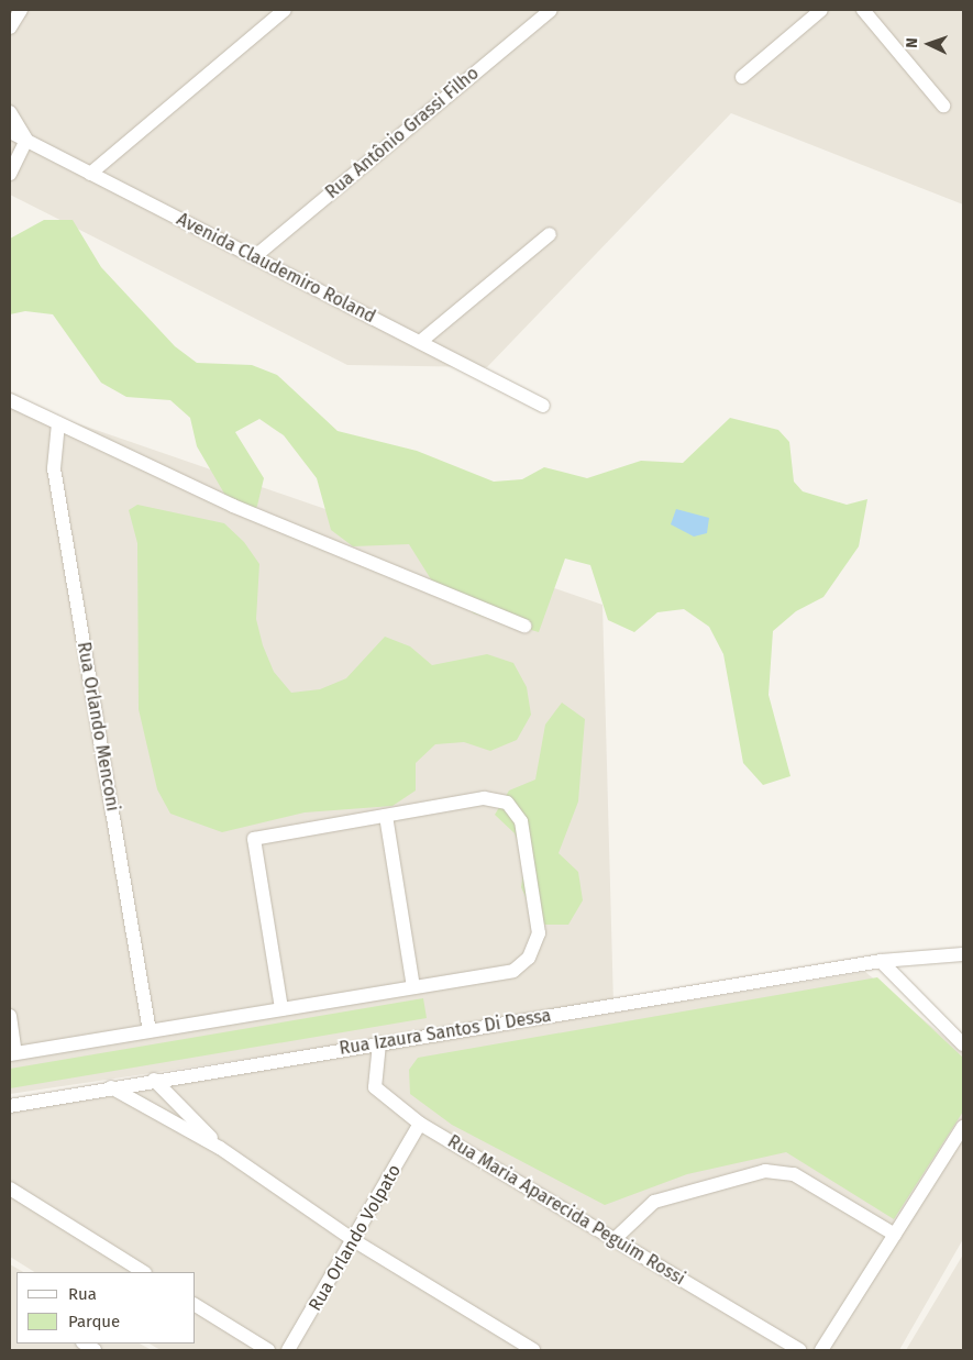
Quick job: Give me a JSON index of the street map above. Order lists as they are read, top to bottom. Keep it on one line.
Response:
{"streets":{"street":["Rua Antônio Grassi Filho","Avenida Claudemiro Roland","Rua Orlando Menconi","Rua Izaura Santos Di Dessa","Rua Maria Aparecida Peguim Rossi","Rua Orlando Volpato"]},"crossings":[["Rua Antônio Grassi Filho","Avenida Claudemiro Roland"],["Rua Izaura Santos Di Dessa","Rua Maria Aparecida Peguim Rossi"],["Rua Maria Aparecida Peguim Rossi","Rua Orlando Volpato"]],"legend":["Rua","Parque"],"north":"left"}
